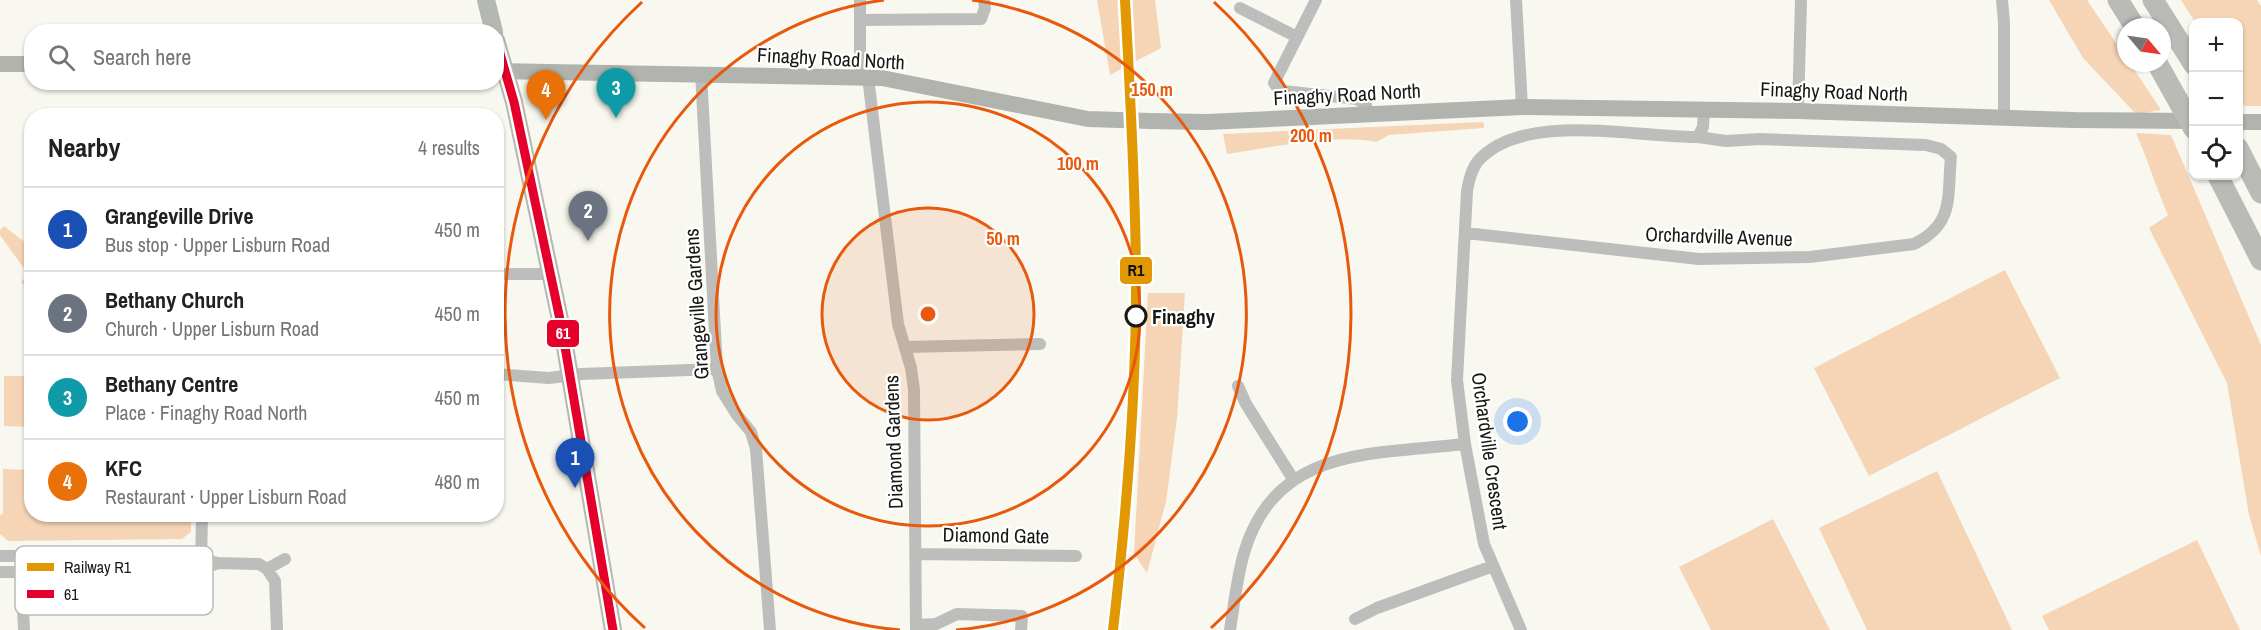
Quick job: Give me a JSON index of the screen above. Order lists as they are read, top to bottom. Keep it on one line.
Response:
{"streets":{"street":["Finaghy Road North","Orchardville Avenue","Grangeville Gardens","Diamond Gardens","Orchardville Crescent","Diamond Gate"]},"crossings":[["Finaghy Road North","Grangeville Gardens"],["Finaghy Road North","Diamond Gardens"],["Orchardville Avenue","Orchardville Crescent"],["Diamond Gardens","Diamond Gate"]],"places":["Finaghy"],"lines":["rail line R1","transit line 61"],"legend":["Railway R1","61"],"north":"bottom right","page":{"map_buttons":["+","−"],"search":"Search here","pins":["3","4","2","1"],"heading":["Nearby","4 results"],"list":[{"mark":"1","name":"Grangeville Drive","note":"Bus stop · Upper Lisburn Road","value":"450 m"},{"mark":"2","name":"Bethany Church","note":"Church · Upper Lisburn Road","value":"450 m"},{"mark":"3","name":"Bethany Centre","note":"Place · Finaghy Road North","value":"450 m"},{"mark":"4","name":"KFC","note":"Restaurant · Upper Lisburn Road","value":"480 m"}]},"rings":["150 m","200 m","100 m","50 m"]}
